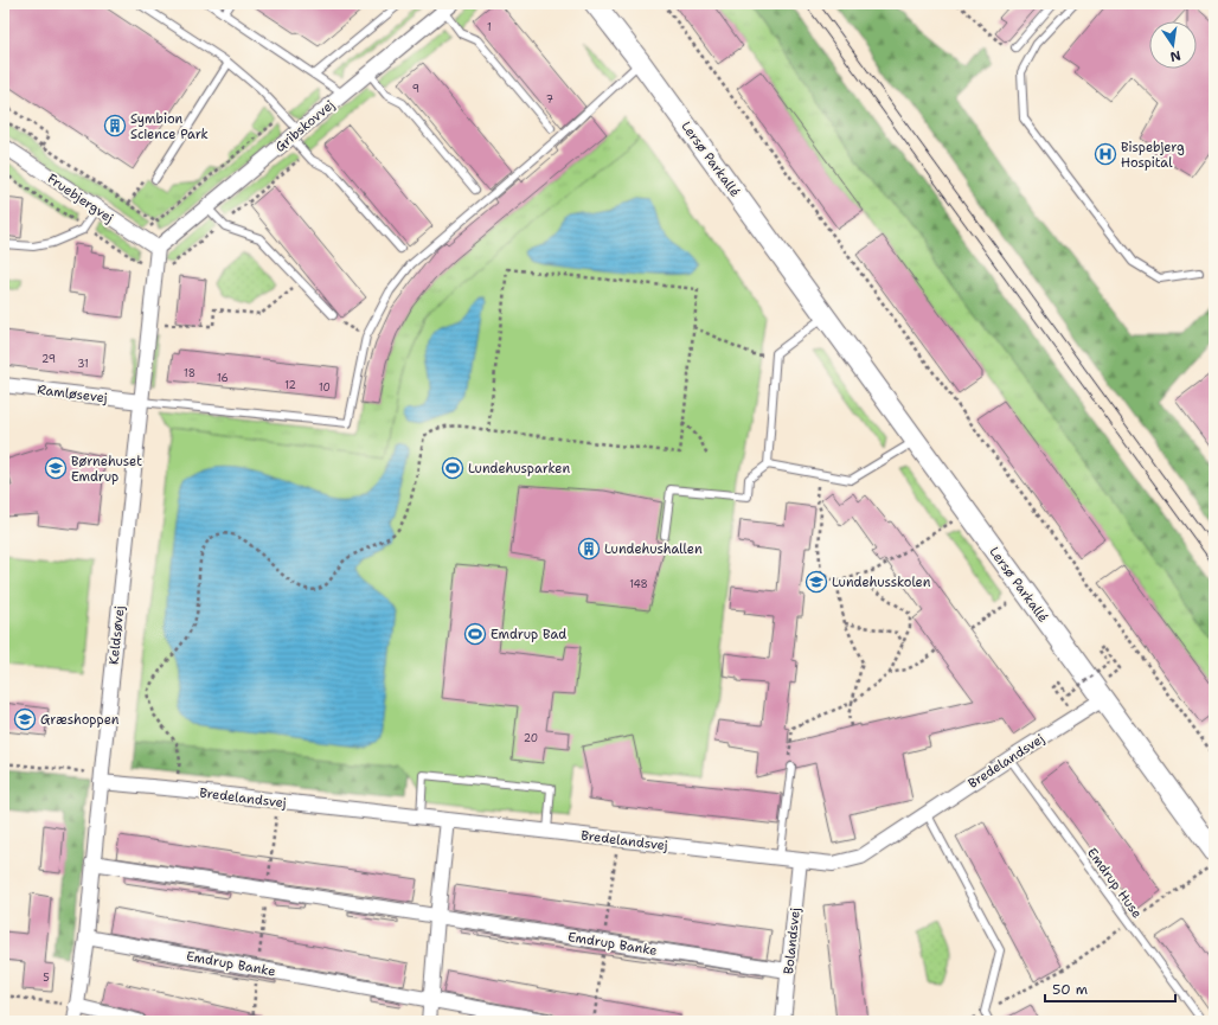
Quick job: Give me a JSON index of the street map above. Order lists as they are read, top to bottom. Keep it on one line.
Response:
{"streets":{"street":["Gribskovvej","Lersø Parkallé","Fruebjergvej","Ramløsevej","Keldsøvej","Bredelandsvej","Bolandsvej","Emdrup Banke"],"lane":["Emdrup Huse"]},"crossings":[["Gribskovvej","Fruebjergvej"],["Gribskovvej","Keldsøvej"],["Lersø Parkallé","Bredelandsvej"],["Fruebjergvej","Keldsøvej"],["Ramløsevej","Keldsøvej"],["Keldsøvej","Bredelandsvej"],["Keldsøvej","Emdrup Banke"],["Bredelandsvej","Emdrup Huse"],["Bredelandsvej","Bolandsvej"],["Bolandsvej","Emdrup Banke"]],"places":{"building":["Symbion Science Park","Lundehushallen"],"hospital":["Bispebjerg Hospital"],"school or university":["Børnehuset Emdrup","Lundehusskolen","Græshoppen"],"sports":["Lundehusparken","Emdrup Bad"]},"house_numbers":["1","9","7","29","31","18","16","12","10","148","20","5"],"scale_bar":"50 m","north":"bottom"}
